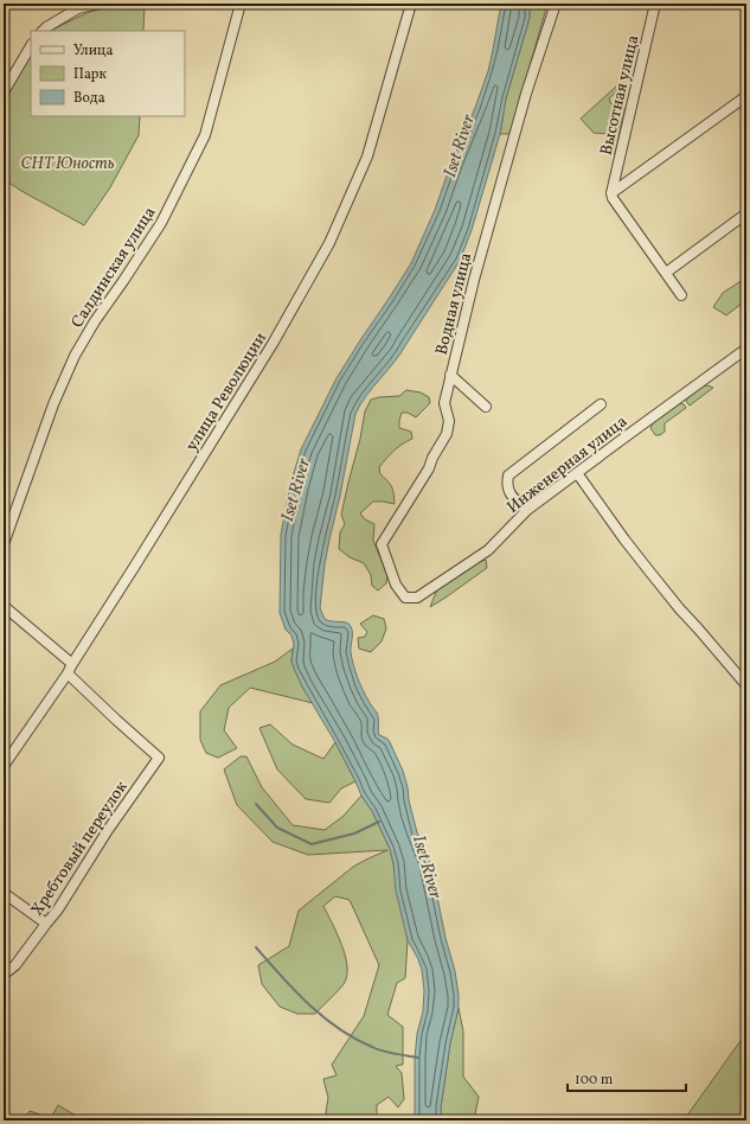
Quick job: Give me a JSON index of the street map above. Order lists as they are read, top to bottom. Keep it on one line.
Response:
{"streets":{"street":["Высотная улица","Салдинская улица","Водная улица","улица Революции","Инженерная улица","Хребтовый переулок"]},"crossings":[["Водная улица","Инженерная улица"],["улица Революции","Хребтовый переулок"]],"water":["Iset River"],"parks":["СНТ Юность"],"legend":["Улица","Парк","Вода"],"scale_bar":"100 m"}
